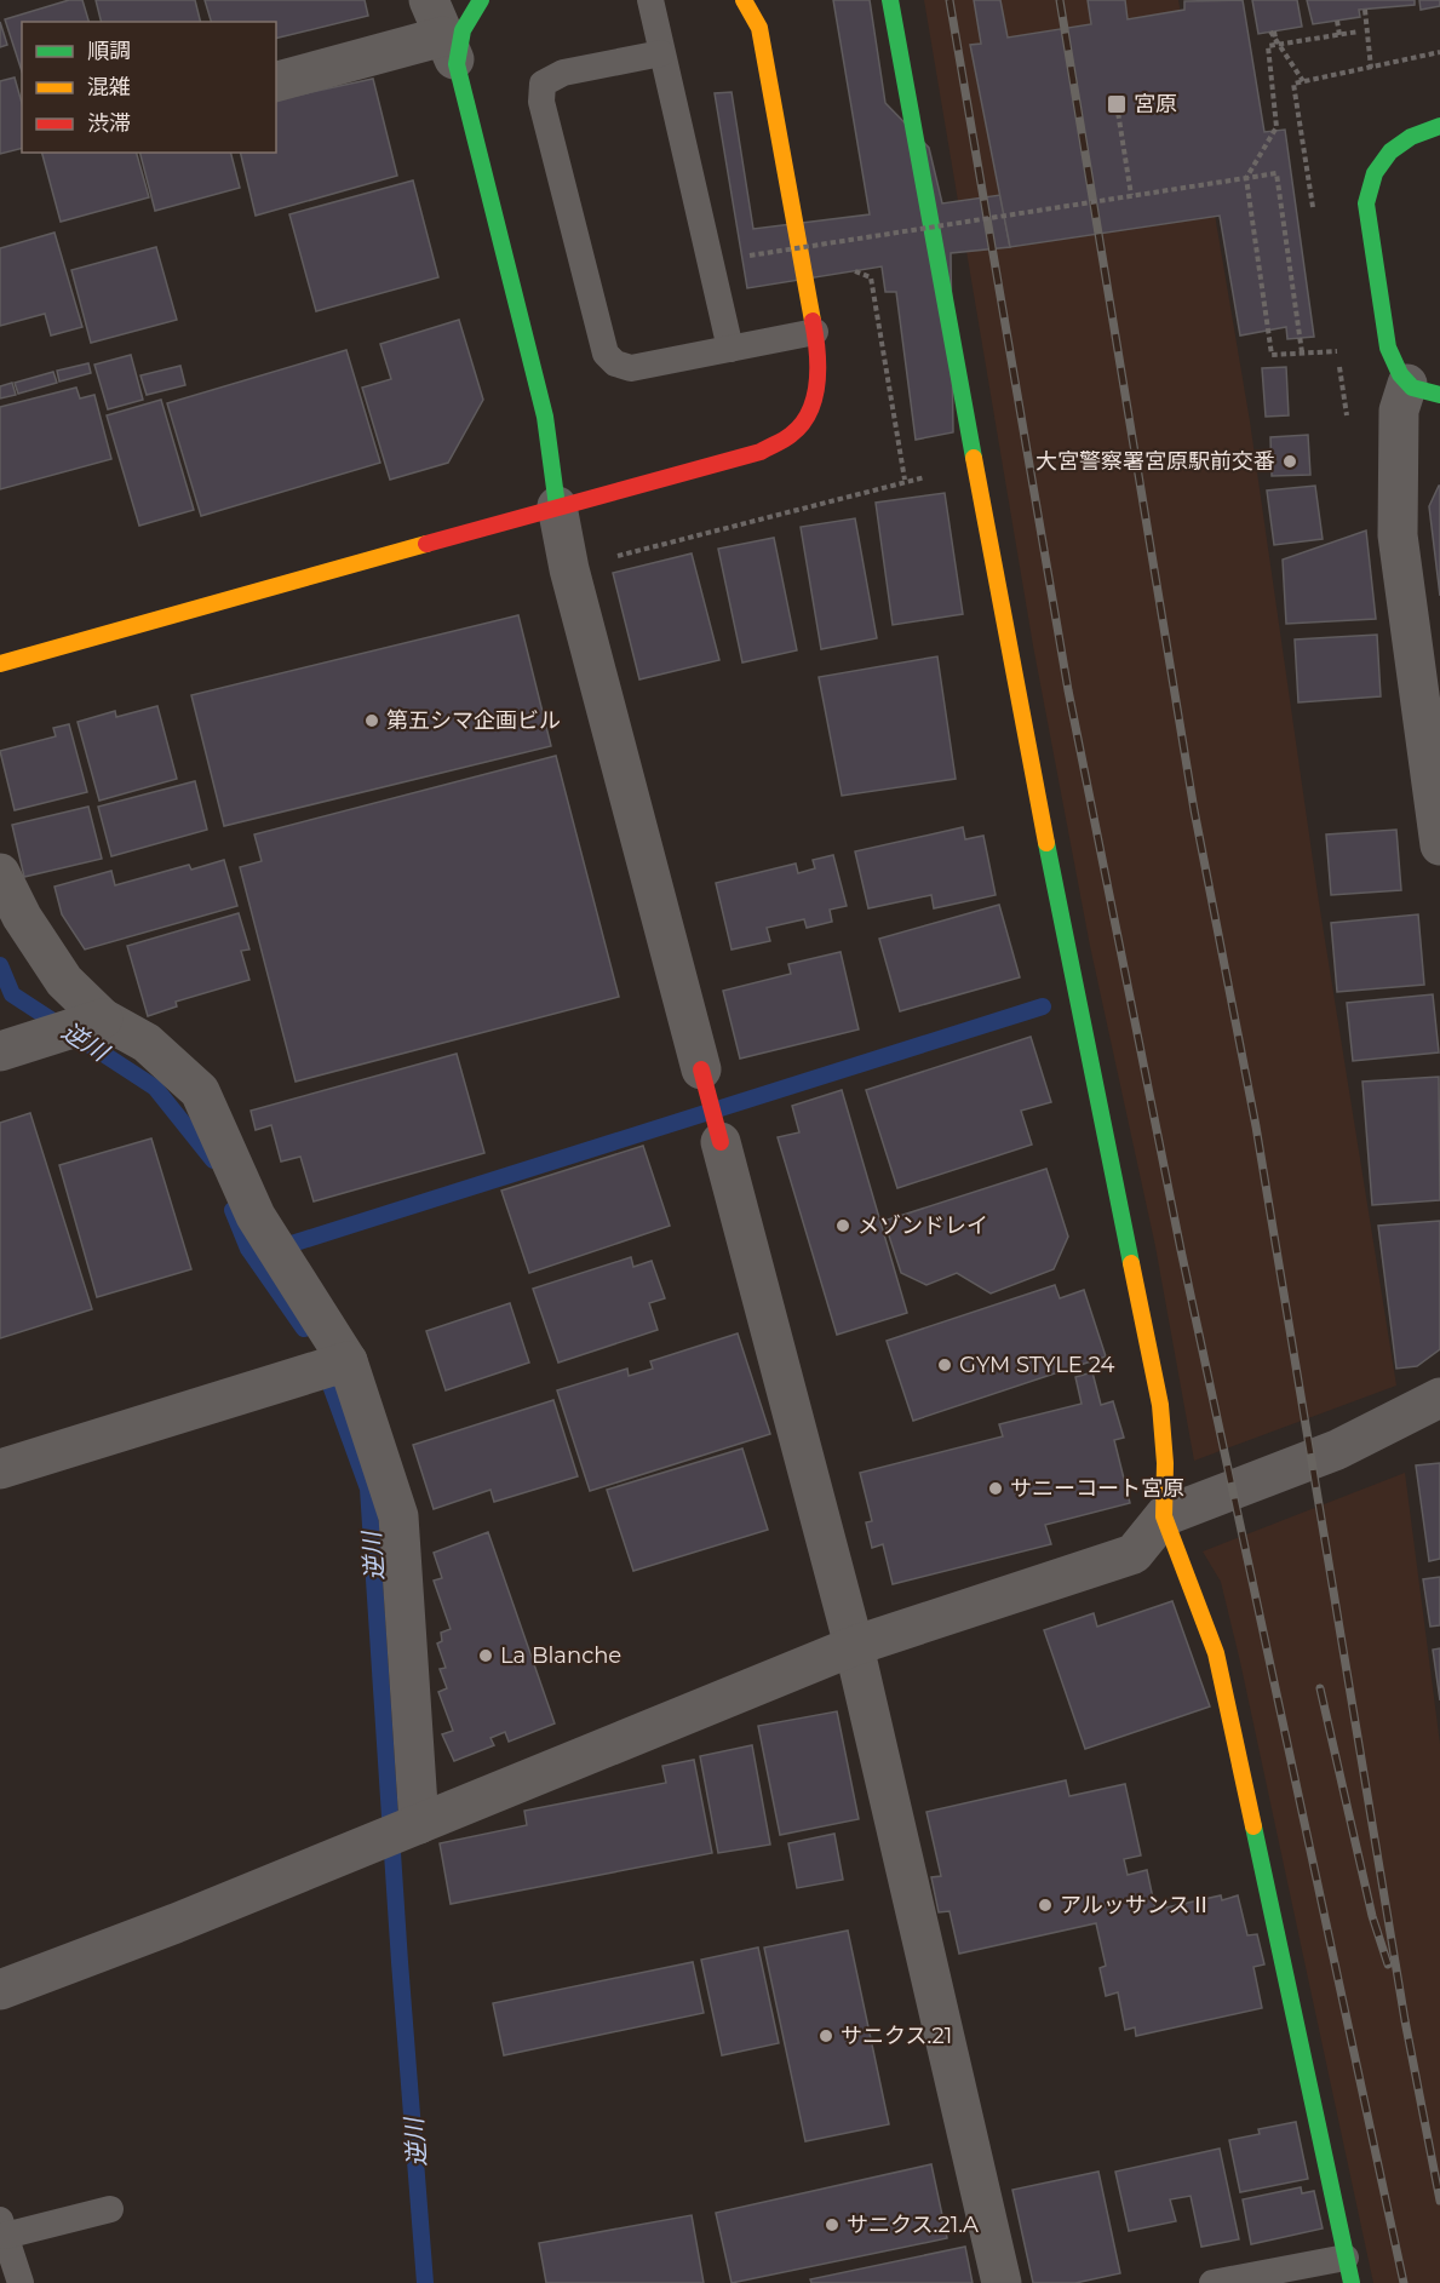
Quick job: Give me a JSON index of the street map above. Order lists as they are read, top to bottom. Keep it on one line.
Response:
{"water":["逆川"],"places":{"transit":["宮原"],"other":["大宮警察署宮原駅前交番","第五シマ企画ビル","メゾンドレイ","GYM STYLE 24","サニーコート宮原","La Blanche","アルッサンスⅡ","サニクス.21","サニクス.21.A"]},"legend":["順調","混雑","渋滞"]}
